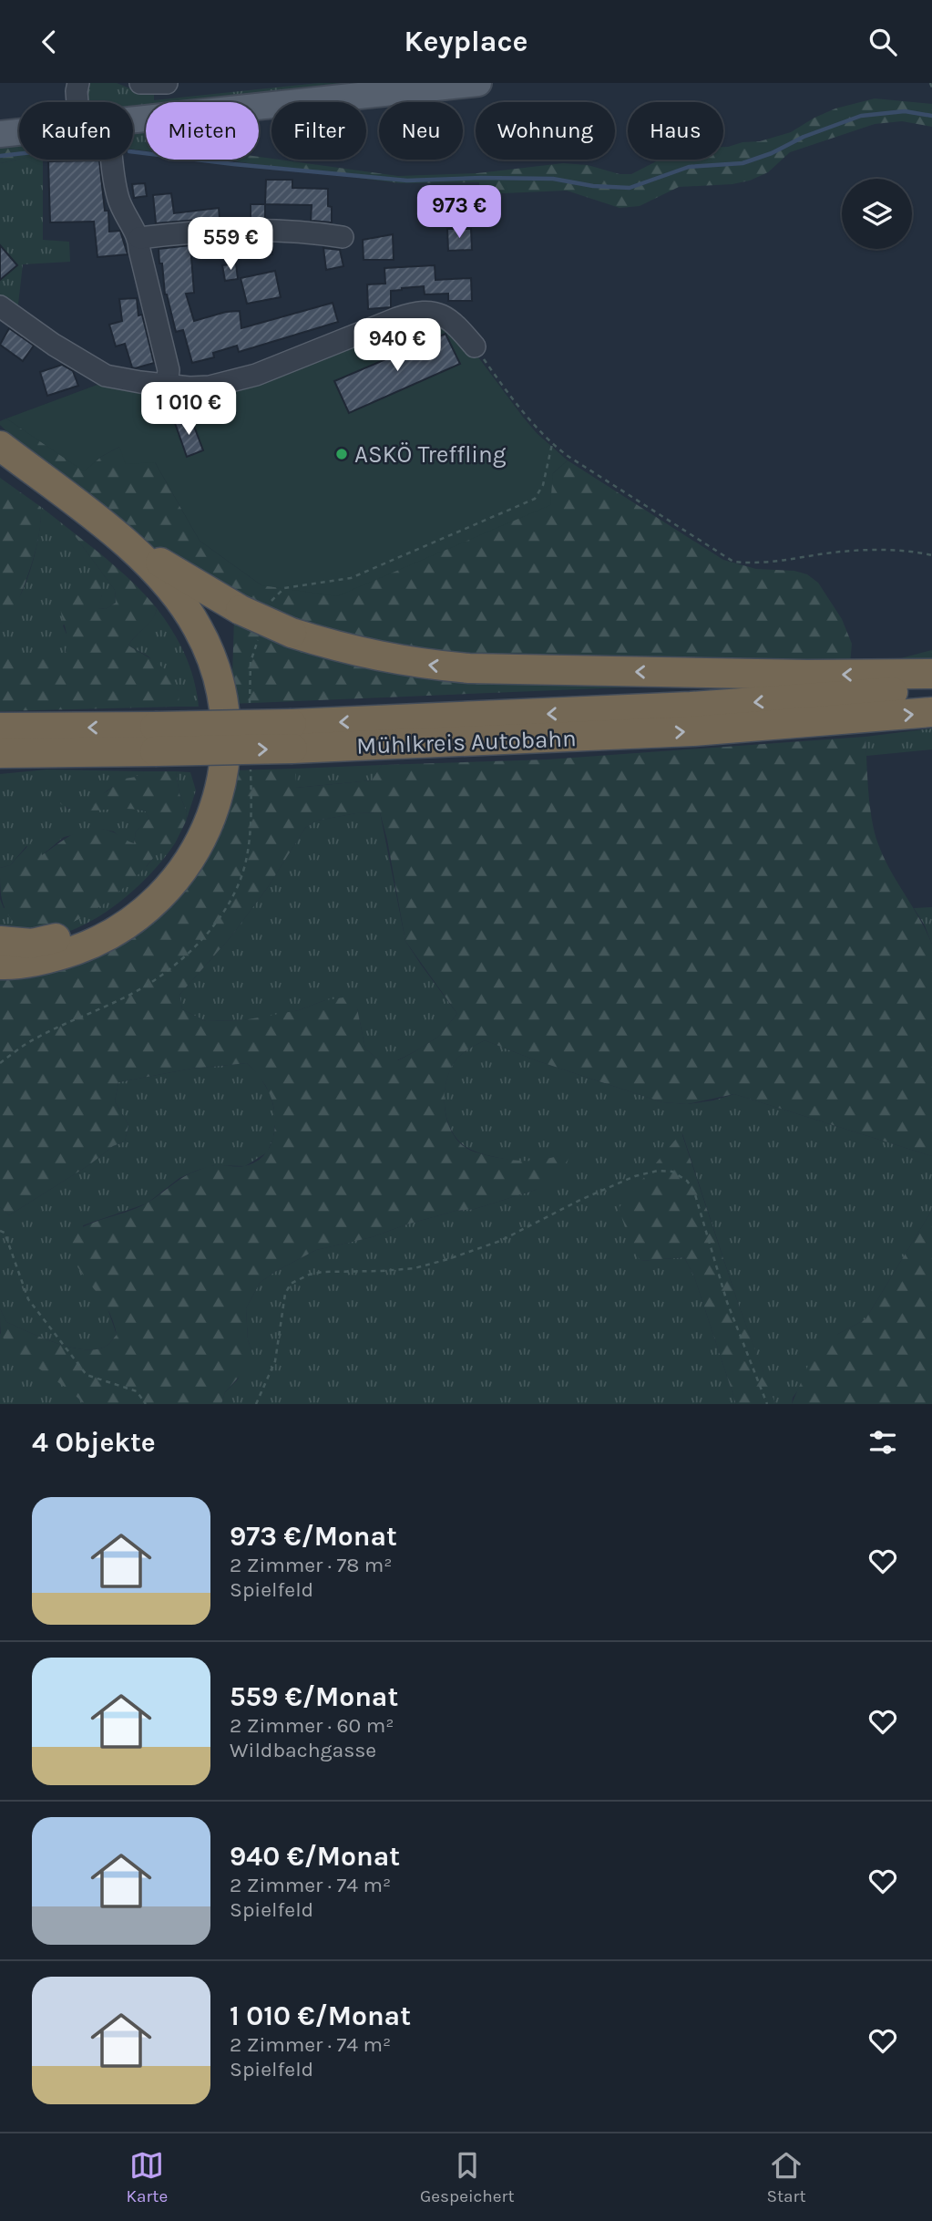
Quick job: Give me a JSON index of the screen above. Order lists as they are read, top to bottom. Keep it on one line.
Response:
{"streets":{"highway":["Mühlkreis Autobahn"]},"places":["ASKÖ Treffling"],"page":{"header":"Keyplace","chip":["Kaufen","Mieten","Filter","Neu","Wohnung","Haus"],"price":["973 €","559 €","940 €","1 010 €"],"heading":"4 Objekte","list":[{"name":"973 €/Monat","note":"2 Zimmer · 78 m² · Spielfeld"},{"name":"559 €/Monat","note":"2 Zimmer · 60 m² · Wildbachgasse"},{"name":"940 €/Monat","note":"2 Zimmer · 74 m² · Spielfeld"},{"name":"1 010 €/Monat","note":"2 Zimmer · 74 m² · Spielfeld"}],"tabs":["Karte","Gespeichert","Start"]}}
